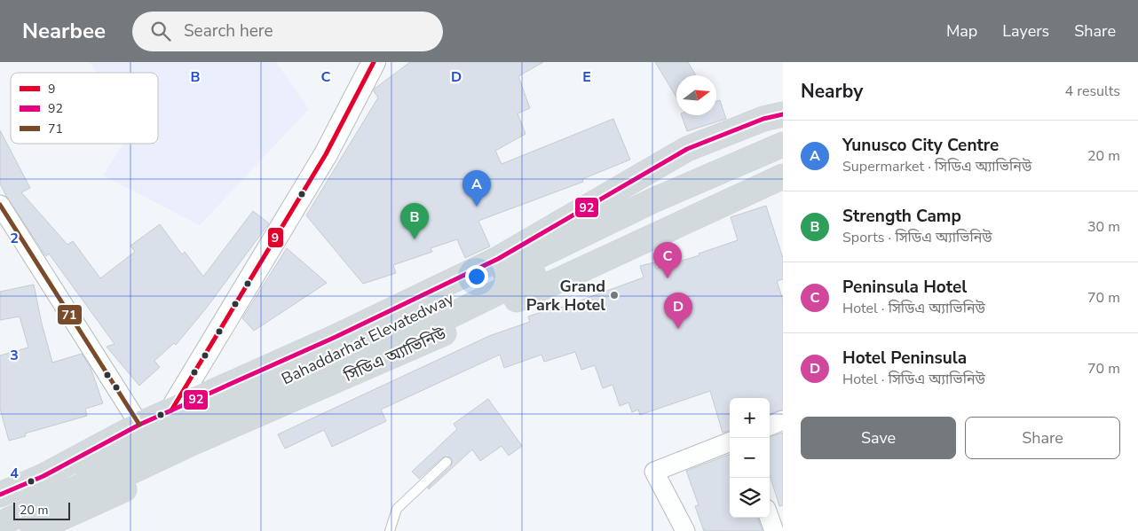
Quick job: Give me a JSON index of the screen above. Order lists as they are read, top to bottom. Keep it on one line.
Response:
{"streets":{"highway":["Bahaddarhat Elevatedway","সিডিএ অ্যাভিনিউ"]},"places":["Grand Park Hotel"],"lines":["transit line 9","transit line 92","transit line 71"],"legend":["9","92","71"],"scale_bar":"20 m","north":"right","page":{"header":"Nearbee","search":"Search here","nav":["Map","Layers","Share"],"heading":["Nearby","4 results"],"list":[{"mark":"A","name":"Yunusco City Centre","note":"Supermarket · সিডিএ অ্যাভিনিউ","value":"20 m"},{"mark":"B","name":"Strength Camp","note":"Sports · সিডিএ অ্যাভিনিউ","value":"30 m"},{"mark":"C","name":"Peninsula Hotel","note":"Hotel · সিডিএ অ্যাভিনিউ","value":"70 m"},{"mark":"D","name":"Hotel Peninsula","note":"Hotel · সিডিএ অ্যাভিনিউ","value":"70 m"}],"pins":["A","B","C","D"],"map_buttons":["+","−"],"buttons":["Save","Share"],"scale":"20 m"},"grid":{"columns":["B","C","D","E"],"rows":["2","3","4"]}}
